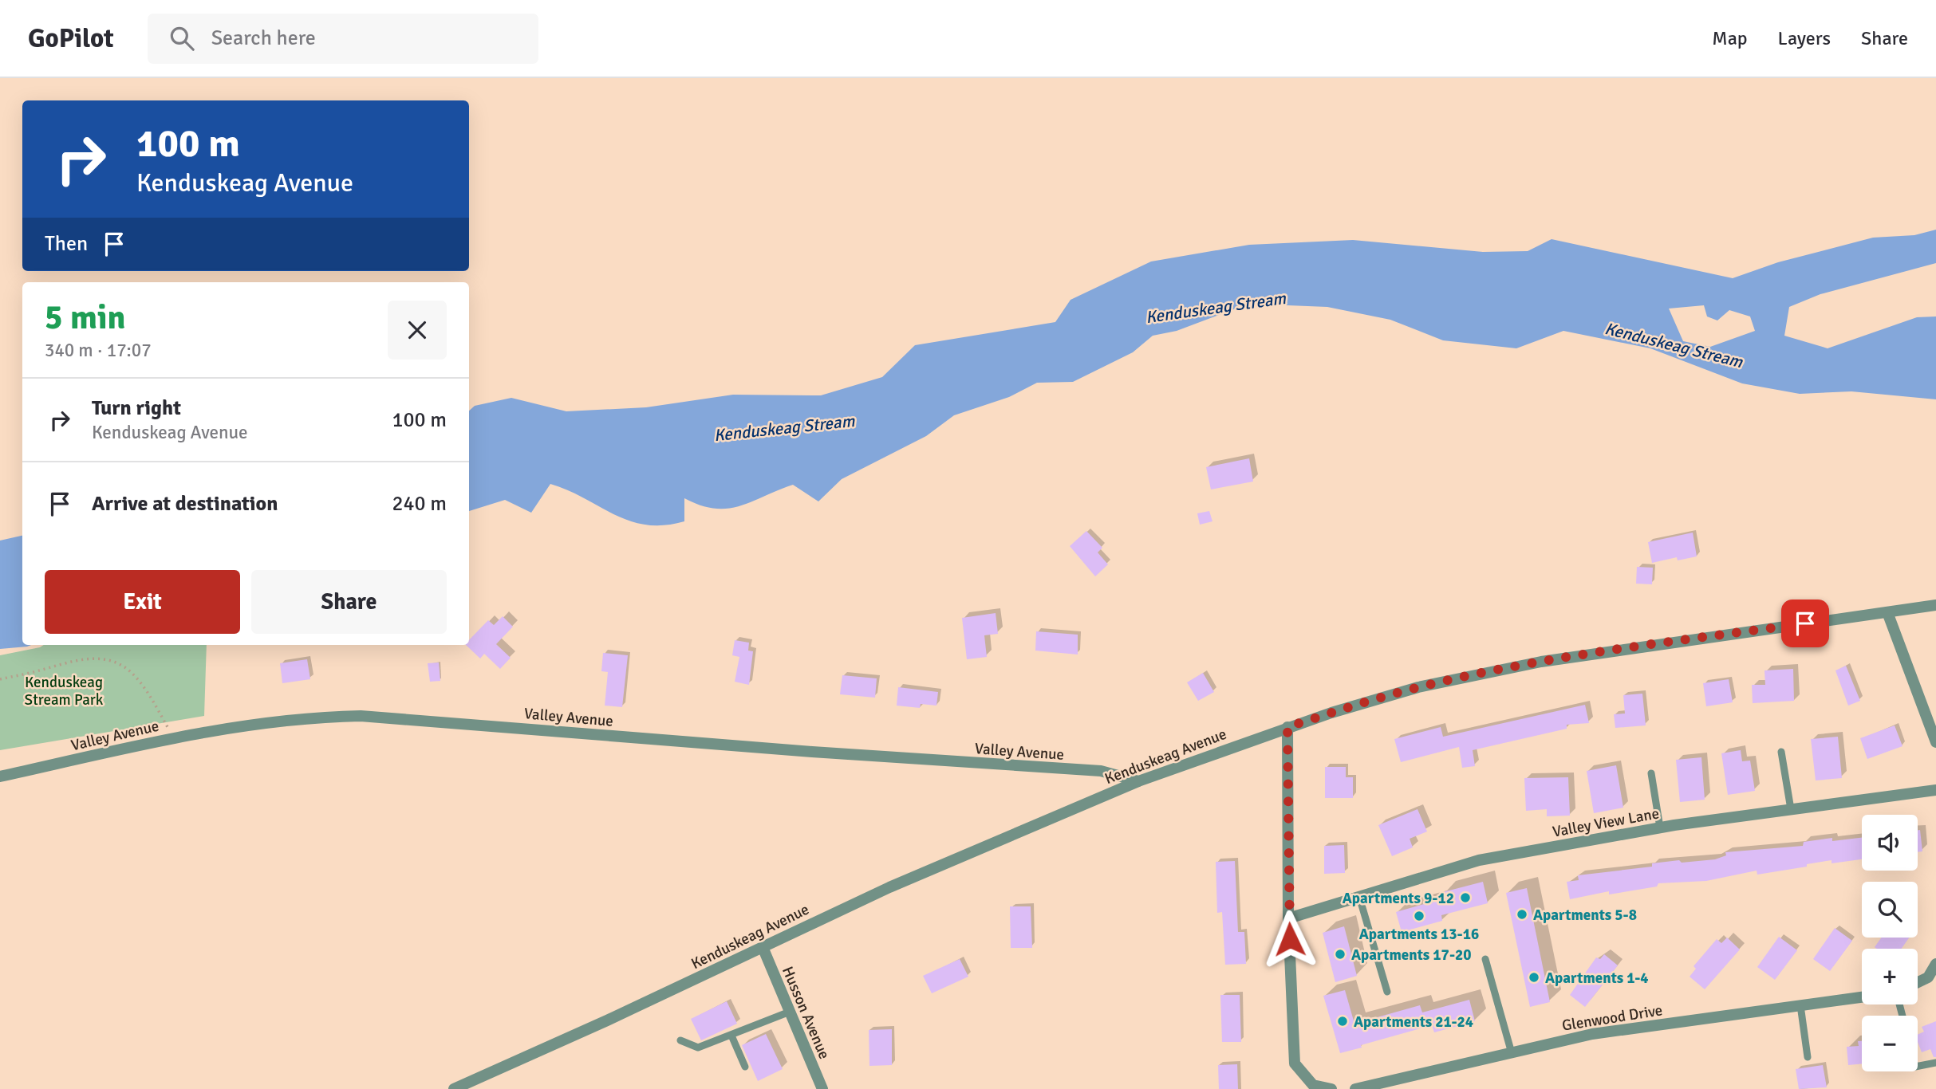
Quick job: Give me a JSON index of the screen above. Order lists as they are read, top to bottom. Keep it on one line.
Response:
{"streets":{"street":["Valley Avenue","Kenduskeag Avenue","Valley View Lane","Husson Avenue","Glenwood Drive"]},"crossings":[["Valley Avenue","Kenduskeag Avenue"],["Kenduskeag Avenue","Husson Avenue"]],"water":["Kenduskeag Stream"],"parks":["Kenduskeag Stream Park"],"places":["Apartments 9-12","Apartments 5-8","Apartments 13-16","Apartments 17-20","Apartments 1-4","Apartments 21-24"],"page":{"header":"GoPilot","search":"Search here","nav":["Map","Layers","Share"],"turn":["100 m","Kenduskeag Avenue"],"then":"Then","heading":["5 min","340 m · 17:07"],"list":[{"name":"Turn right","note":"Kenduskeag Avenue","value":"100 m"},{"name":"Arrive at destination","value":"240 m"}],"buttons":["Exit","Share"],"map_buttons":["+","−"]}}
